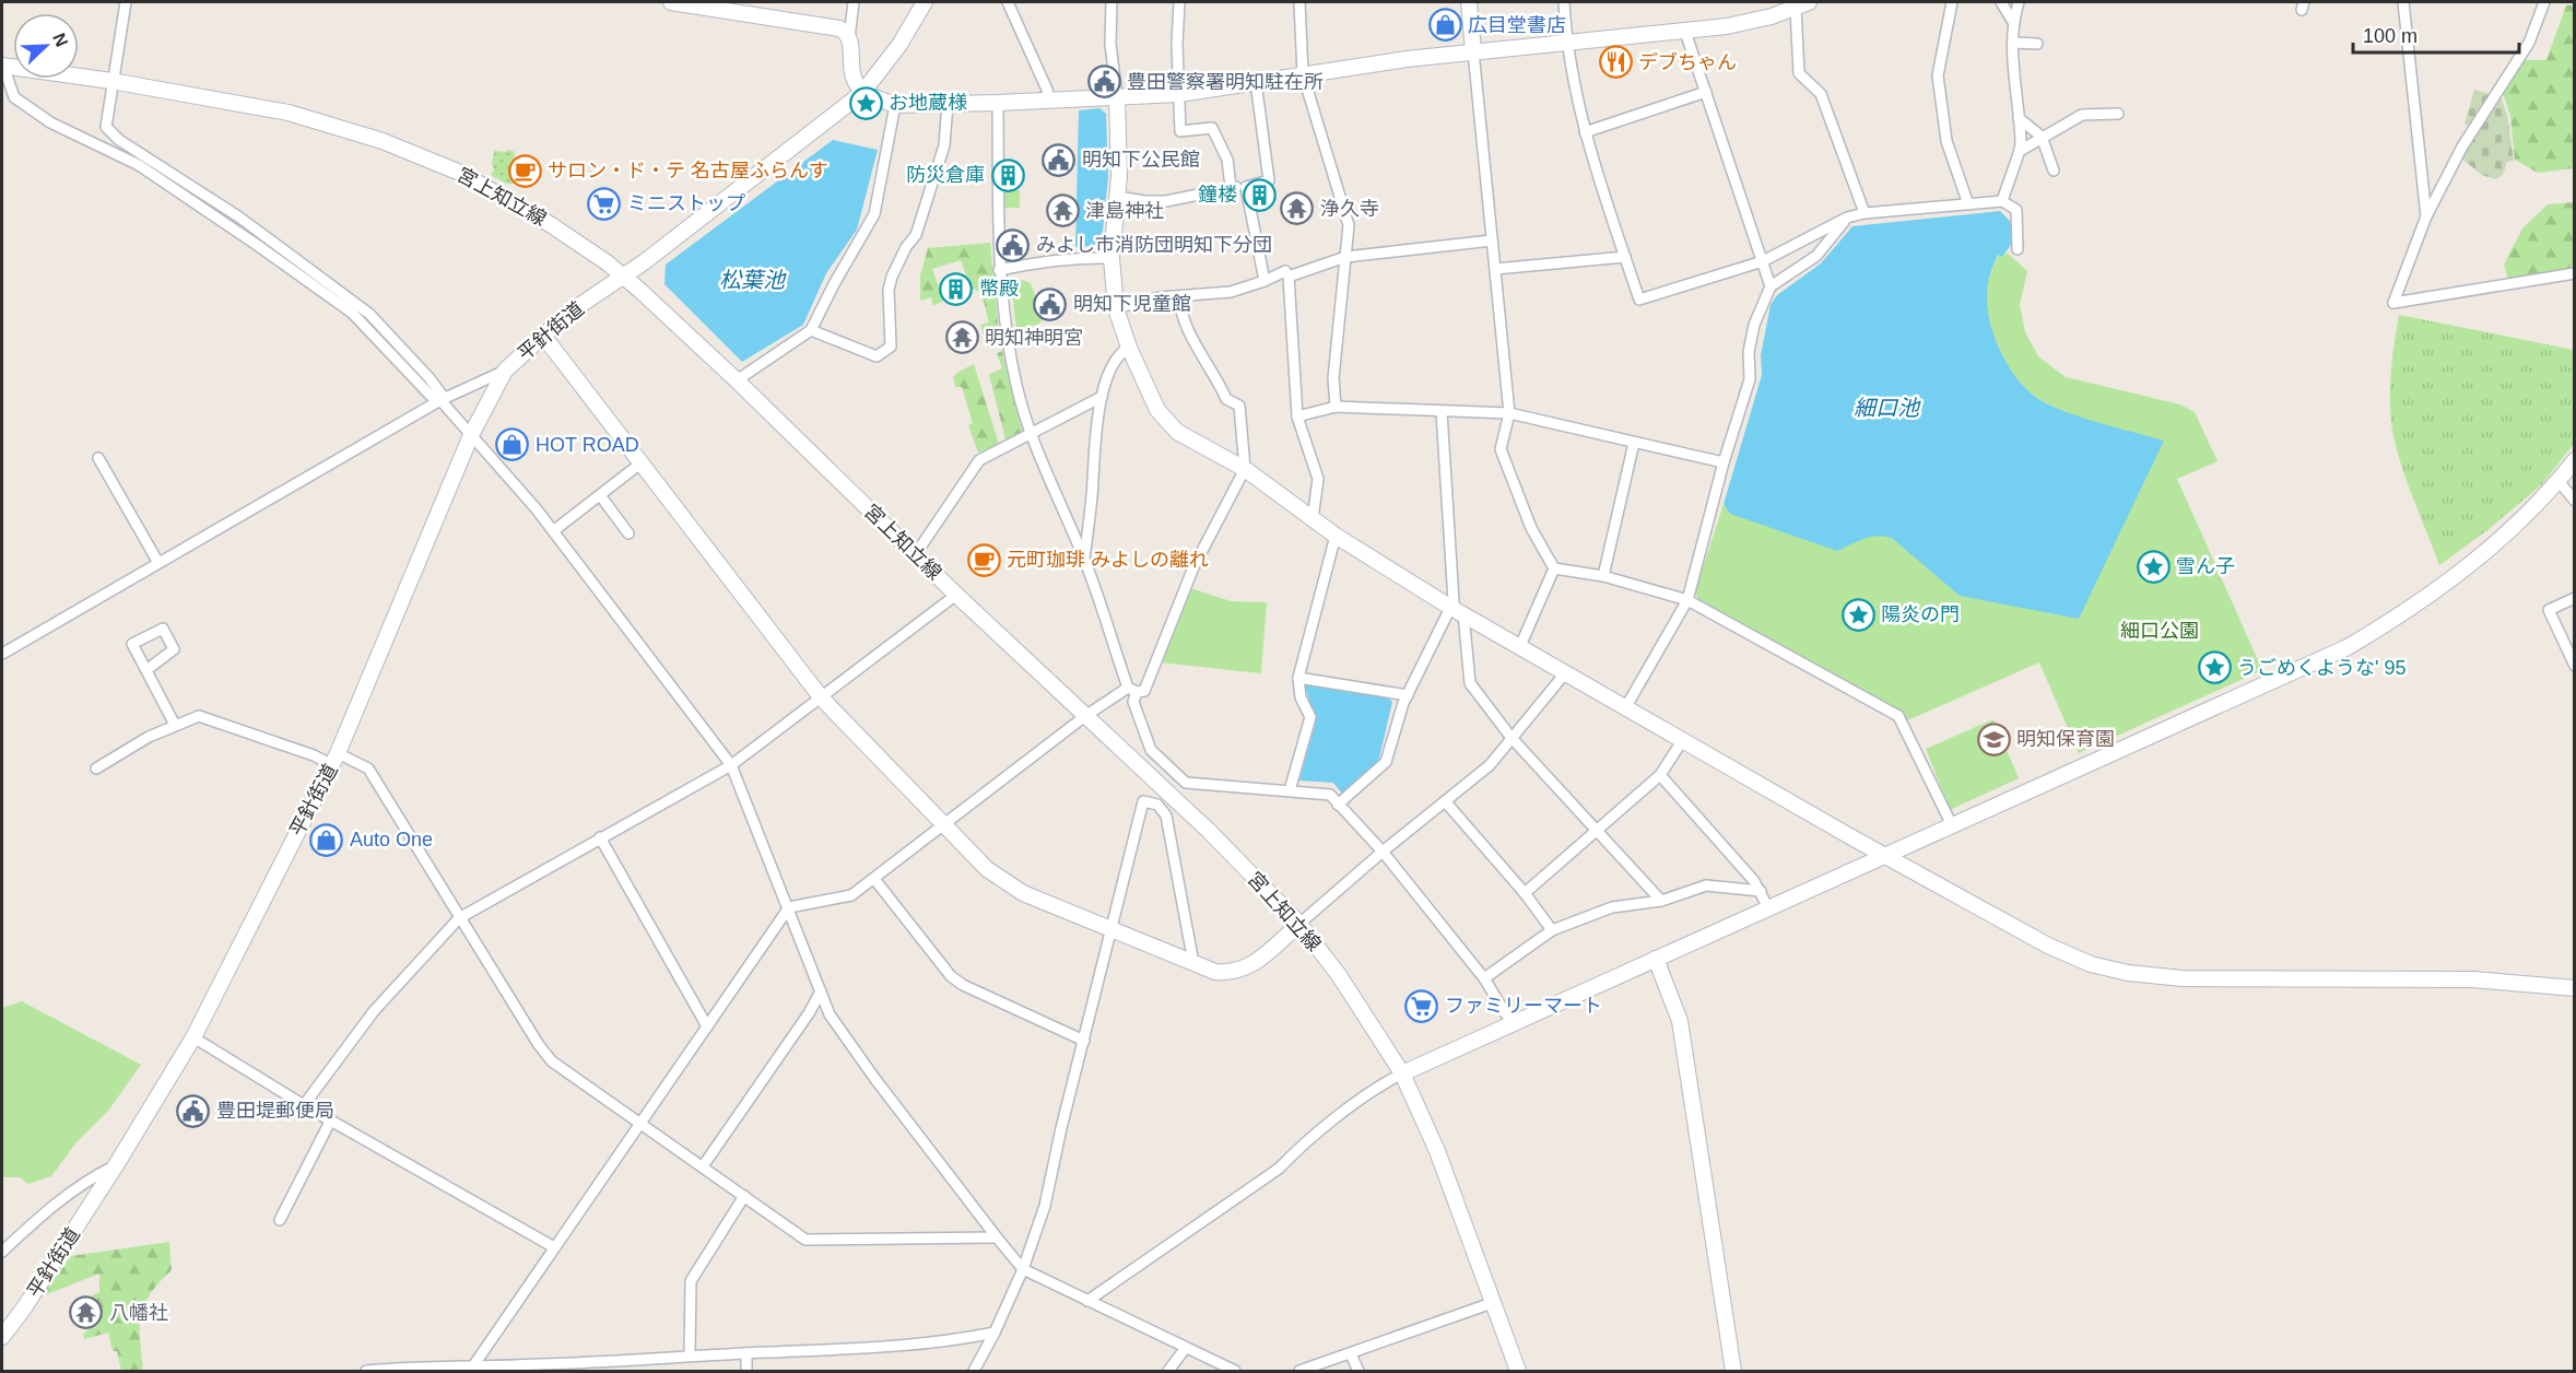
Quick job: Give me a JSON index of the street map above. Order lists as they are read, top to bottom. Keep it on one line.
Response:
{"streets":{"street":["宮上知立線","平針街道"]},"crossings":[["宮上知立線","平針街道"]],"water":["松葉池","細口池"],"parks":["細口公園"],"places":{"shop":["広目堂書店","HOT ROAD","Auto One"],"restaurant":["デブちゃん"],"public building":["豊田警察署明知駐在所","明知下公民館","みよし市消防団明知下分団","明知下児童館","豊田堤郵便局"],"place":["お地蔵様","雪ん子","陽炎の門","うごめくような' 95"],"cafe":["サロン・ド・テ 名古屋ふらんす","元町珈琲 みよしの離れ"],"building":["防災倉庫","鐘楼","幣殿"],"supermarket":["ミニストップ","ファミリーマート"],"temple":["浄久寺","津島神社","明知神明宮","八幡社"],"school or university":["明知保育園"]},"scale_bar":"100 m","north":"top right"}
